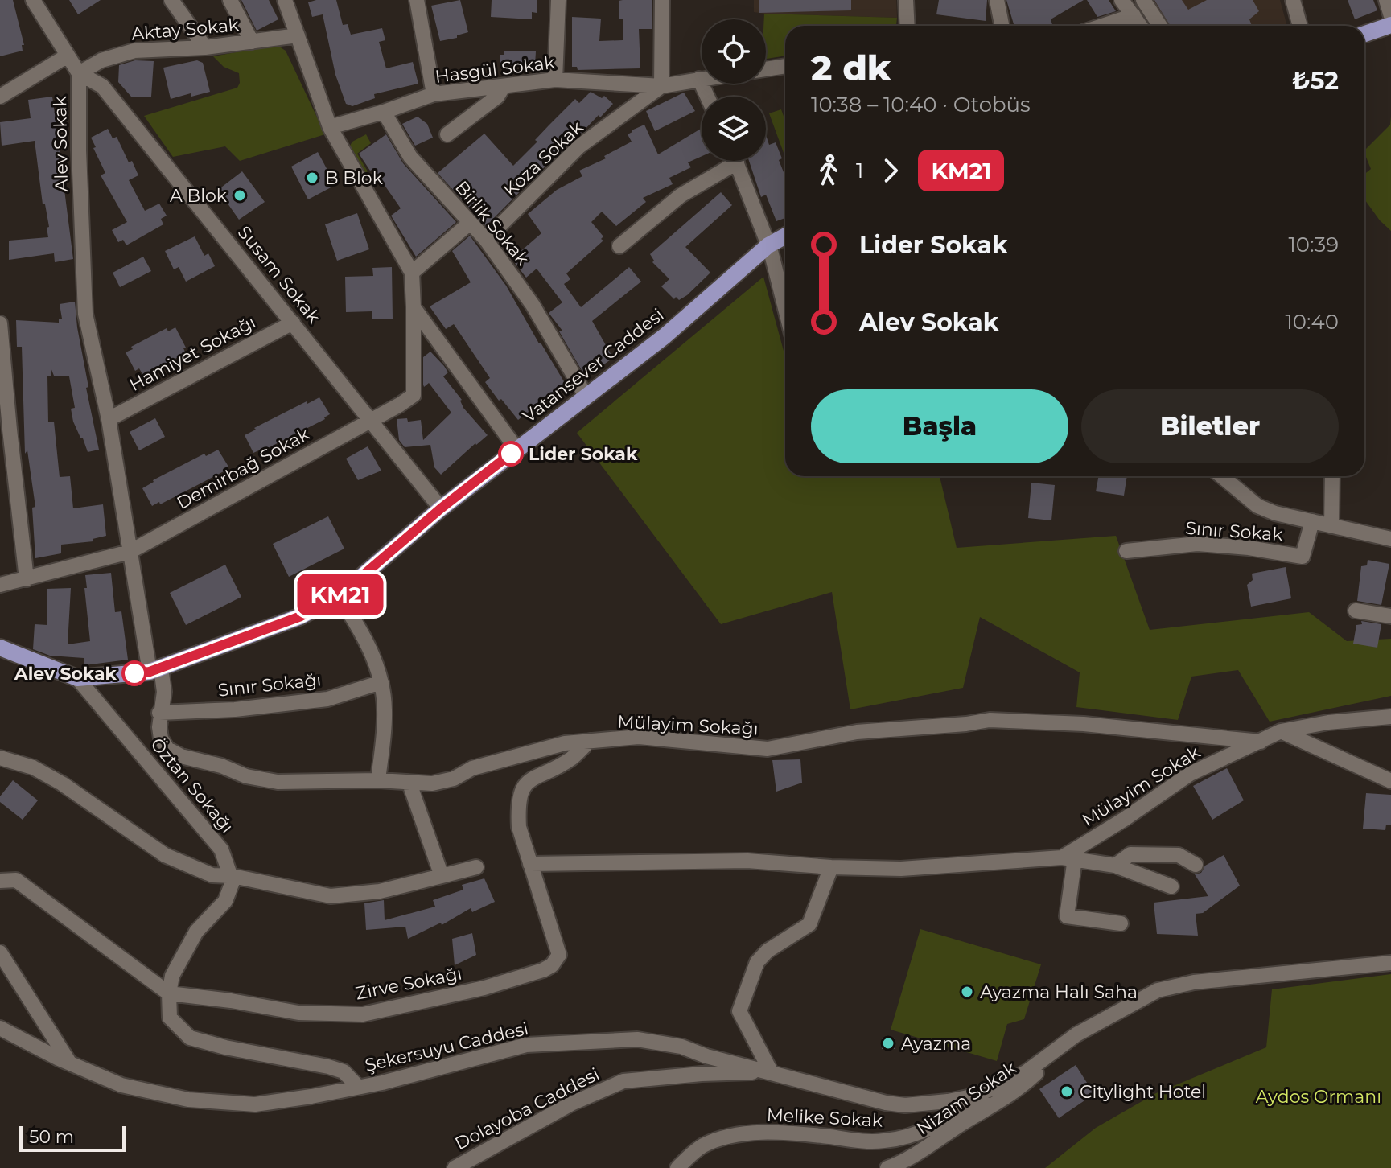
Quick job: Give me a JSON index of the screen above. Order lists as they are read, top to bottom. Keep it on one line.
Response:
{"streets":{"main road":["Vatansever Caddesi"],"street":["Aktay Sokak","Hasgül Sokak","Alev Sokak","Koza Sokak","Birlik Sokak","Susam Sokak","Hamiyet Sokağı","Demirbağ Sokak","Sınır Sokak","Sınır Sokağı","Mülayim Sokağı","Öztan Sokağı","Mülayim Sokak","Zirve Sokağı","Şekersuyu Caddesi","Nizam Sokak","Dolayoba Caddesi","Melike Sokak"]},"crossings":[["Aktay Sokak","Alev Sokak"],["Aktay Sokak","Susam Sokak"],["Hasgül Sokak","Koza Sokak"],["Hasgül Sokak","Birlik Sokak"],["Alev Sokak","Susam Sokak"],["Alev Sokak","Hamiyet Sokağı"],["Alev Sokak","Vatansever Caddesi"],["Alev Sokak","Demirbağ Sokak"],["Alev Sokak","Mülayim Sokağı"],["Koza Sokak","Birlik Sokak"],["Birlik Sokak","Vatansever Caddesi"],["Susam Sokak","Hamiyet Sokağı"],["Susam Sokak","Vatansever Caddesi"],["Susam Sokak","Demirbağ Sokak"],["Vatansever Caddesi","Mülayim Sokağı"],["Vatansever Caddesi","Öztan Sokağı"],["Sınır Sokağı","Mülayim Sokağı"],["Mülayim Sokağı","Mülayim Sokak"],["Mülayim Sokağı","Zirve Sokağı"],["Şekersuyu Caddesi","Dolayoba Caddesi"],["Şekersuyu Caddesi","Melike Sokak"]],"parks":["Aydos Ormanı"],"places":["B Blok","A Blok","Lider Sokak","Alev Sokak","Ayazma Halı Saha","Ayazma","Citylight Hotel"],"lines":["bus line KM21"],"scale_bar":"50 m","page":{"on_map":"KM21","heading":["2 dk","10:38 – 10:40 · Otobüs","₺52"],"legs":["1","KM21"],"list":[{"name":"Lider Sokak","value":"10:39"},{"name":"Alev Sokak","value":"10:40"}],"buttons":["Başla","Biletler"],"scale":"50 m"}}
